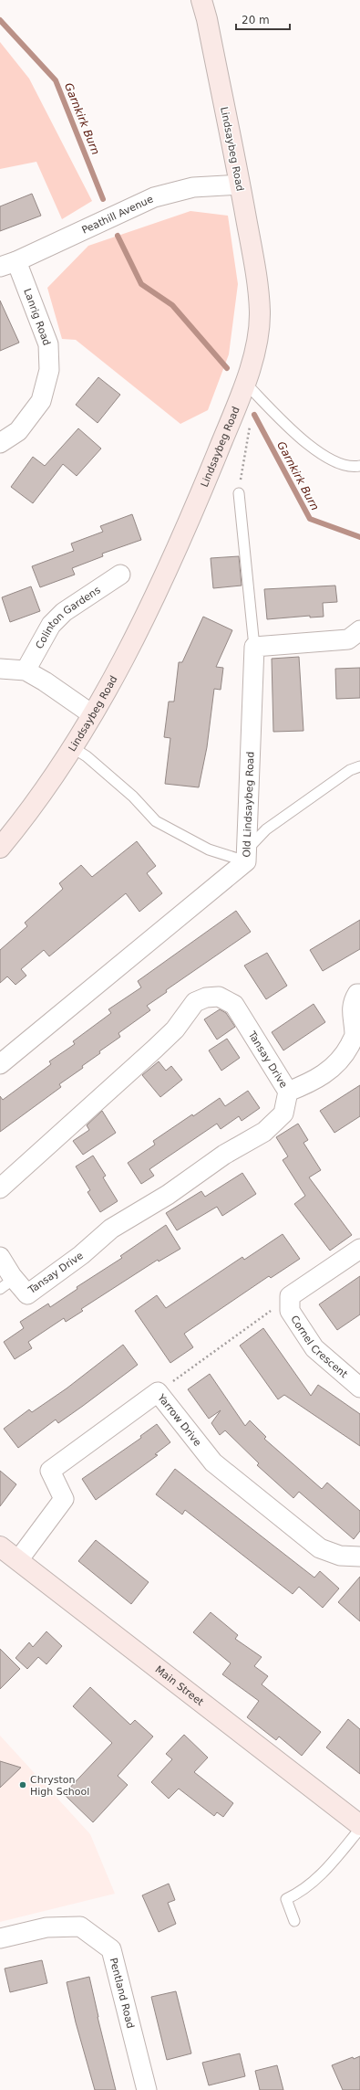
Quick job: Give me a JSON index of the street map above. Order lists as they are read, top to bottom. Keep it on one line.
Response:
{"streets":{"main road":["Lindsaybeg Road","Main Street"],"street":["Peathill Avenue","Lanrig Road","Colinton Gardens","Old Lindsaybeg Road","Tansay Drive","Cornel Crescent","Yarrow Drive","Pentland Road"]},"crossings":[["Lindsaybeg Road","Peathill Avenue"],["Peathill Avenue","Lanrig Road"],["Yarrow Drive","Main Street"]],"water":["Garnkirk Burn"],"places":["Chryston High School"],"scale_bar":"20 m"}
